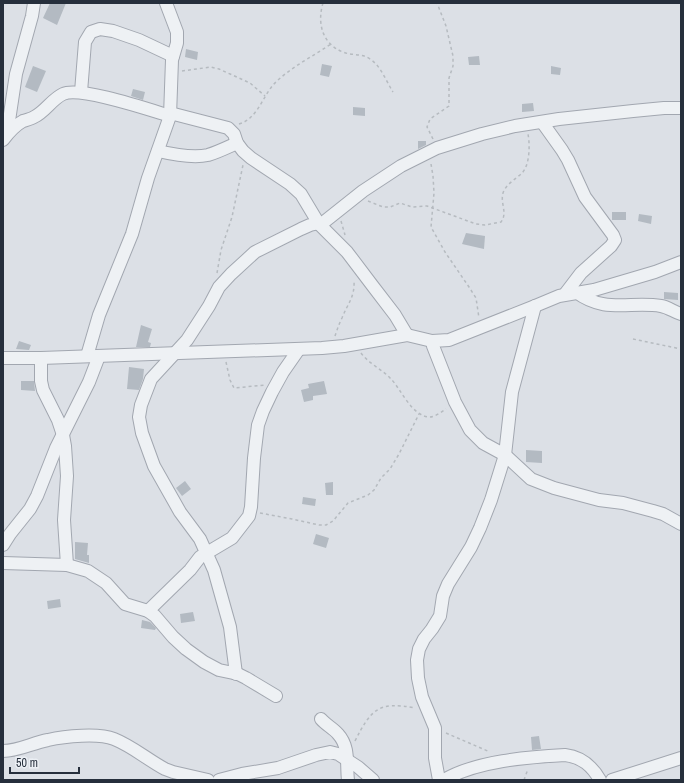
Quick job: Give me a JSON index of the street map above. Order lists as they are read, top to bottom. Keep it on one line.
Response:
{"scale_bar":"50 m"}
